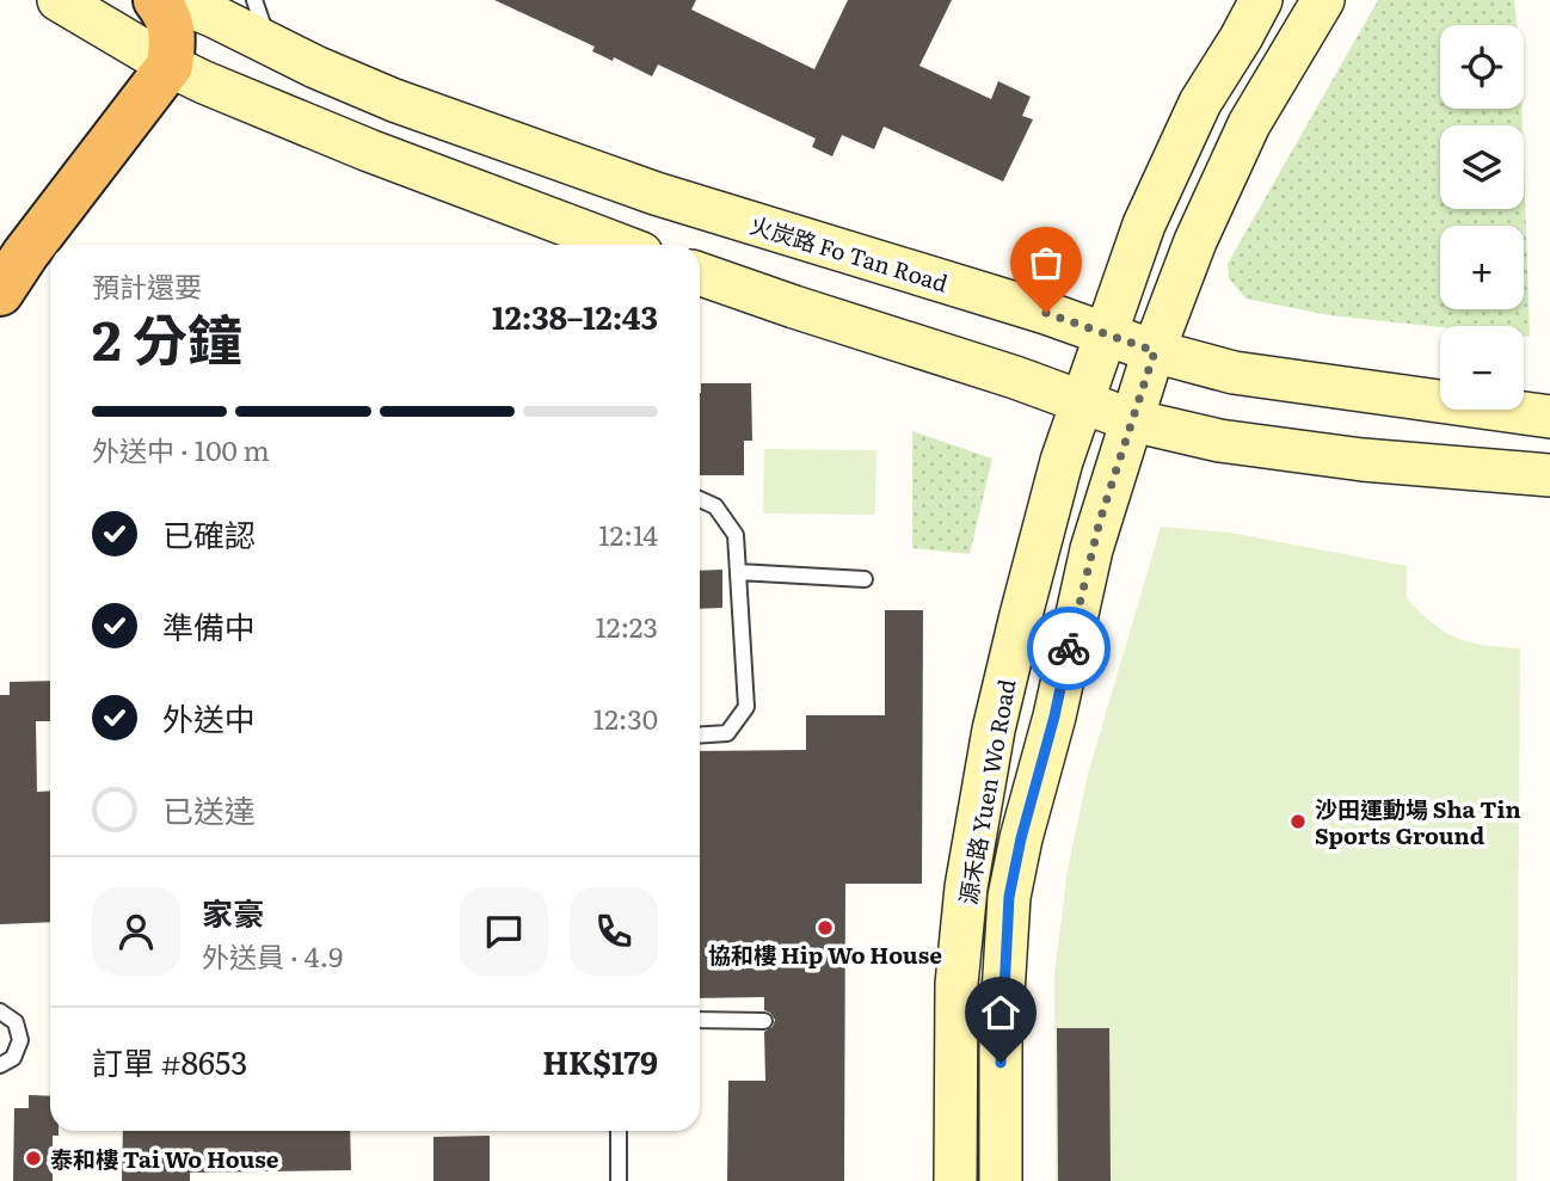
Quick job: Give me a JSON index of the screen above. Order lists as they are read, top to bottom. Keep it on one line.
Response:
{"streets":{"main road":["火炭路 Fo Tan Road","源禾路 Yuen Wo Road"]},"crossings":[["火炭路 Fo Tan Road","源禾路 Yuen Wo Road"]],"places":["沙田運動場 Sha Tin Sports Ground","協和樓 Hip Wo House","泰和樓 Tai Wo House"],"page":{"map_buttons":["+","−"],"heading":["2 分鐘","預計還要","12:38–12:43"],"panel":["家豪","外送員 · 4.9","訂單 #8653","HK$179"],"bar":"外送中 · 100 m","list":[["已確認","12:14"],["準備中","12:23"],["外送中","12:30"],"已送達"]}}
